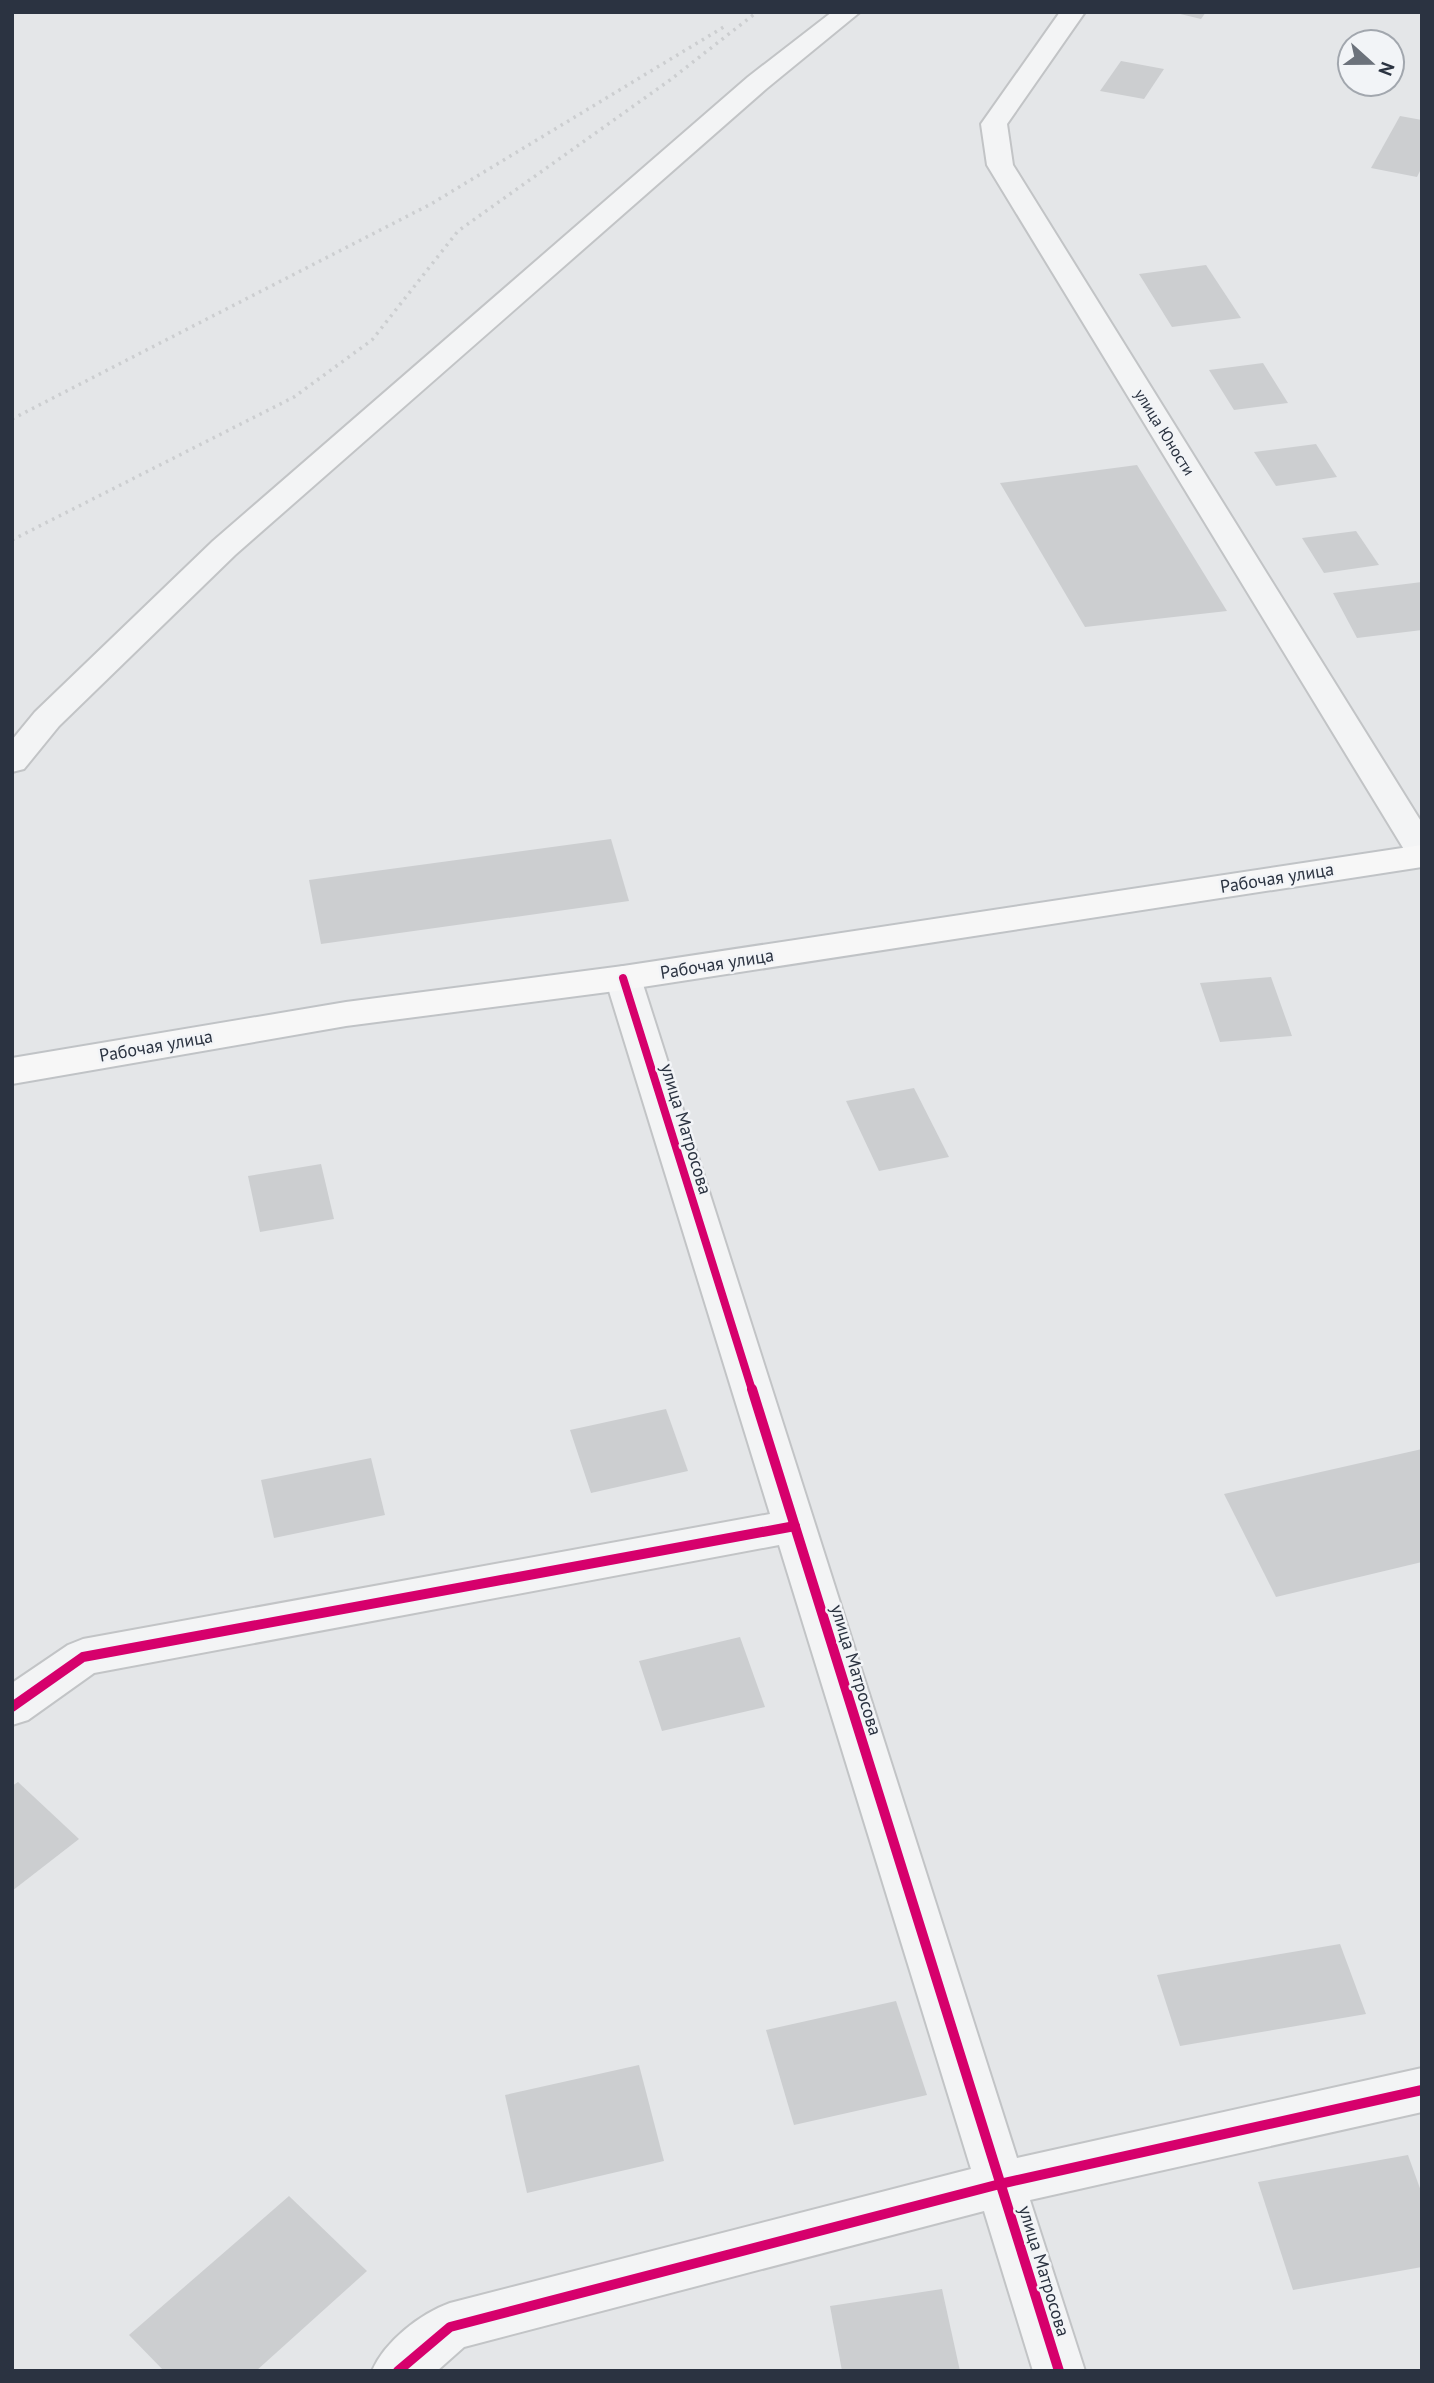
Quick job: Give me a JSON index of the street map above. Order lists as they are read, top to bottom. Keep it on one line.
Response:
{"streets":{"main road":["Рабочая улица"],"street":["улица Юности","улица Матросова"]},"crossings":[["улица Юности","Рабочая улица"],["Рабочая улица","улица Матросова"]],"north":"right"}
